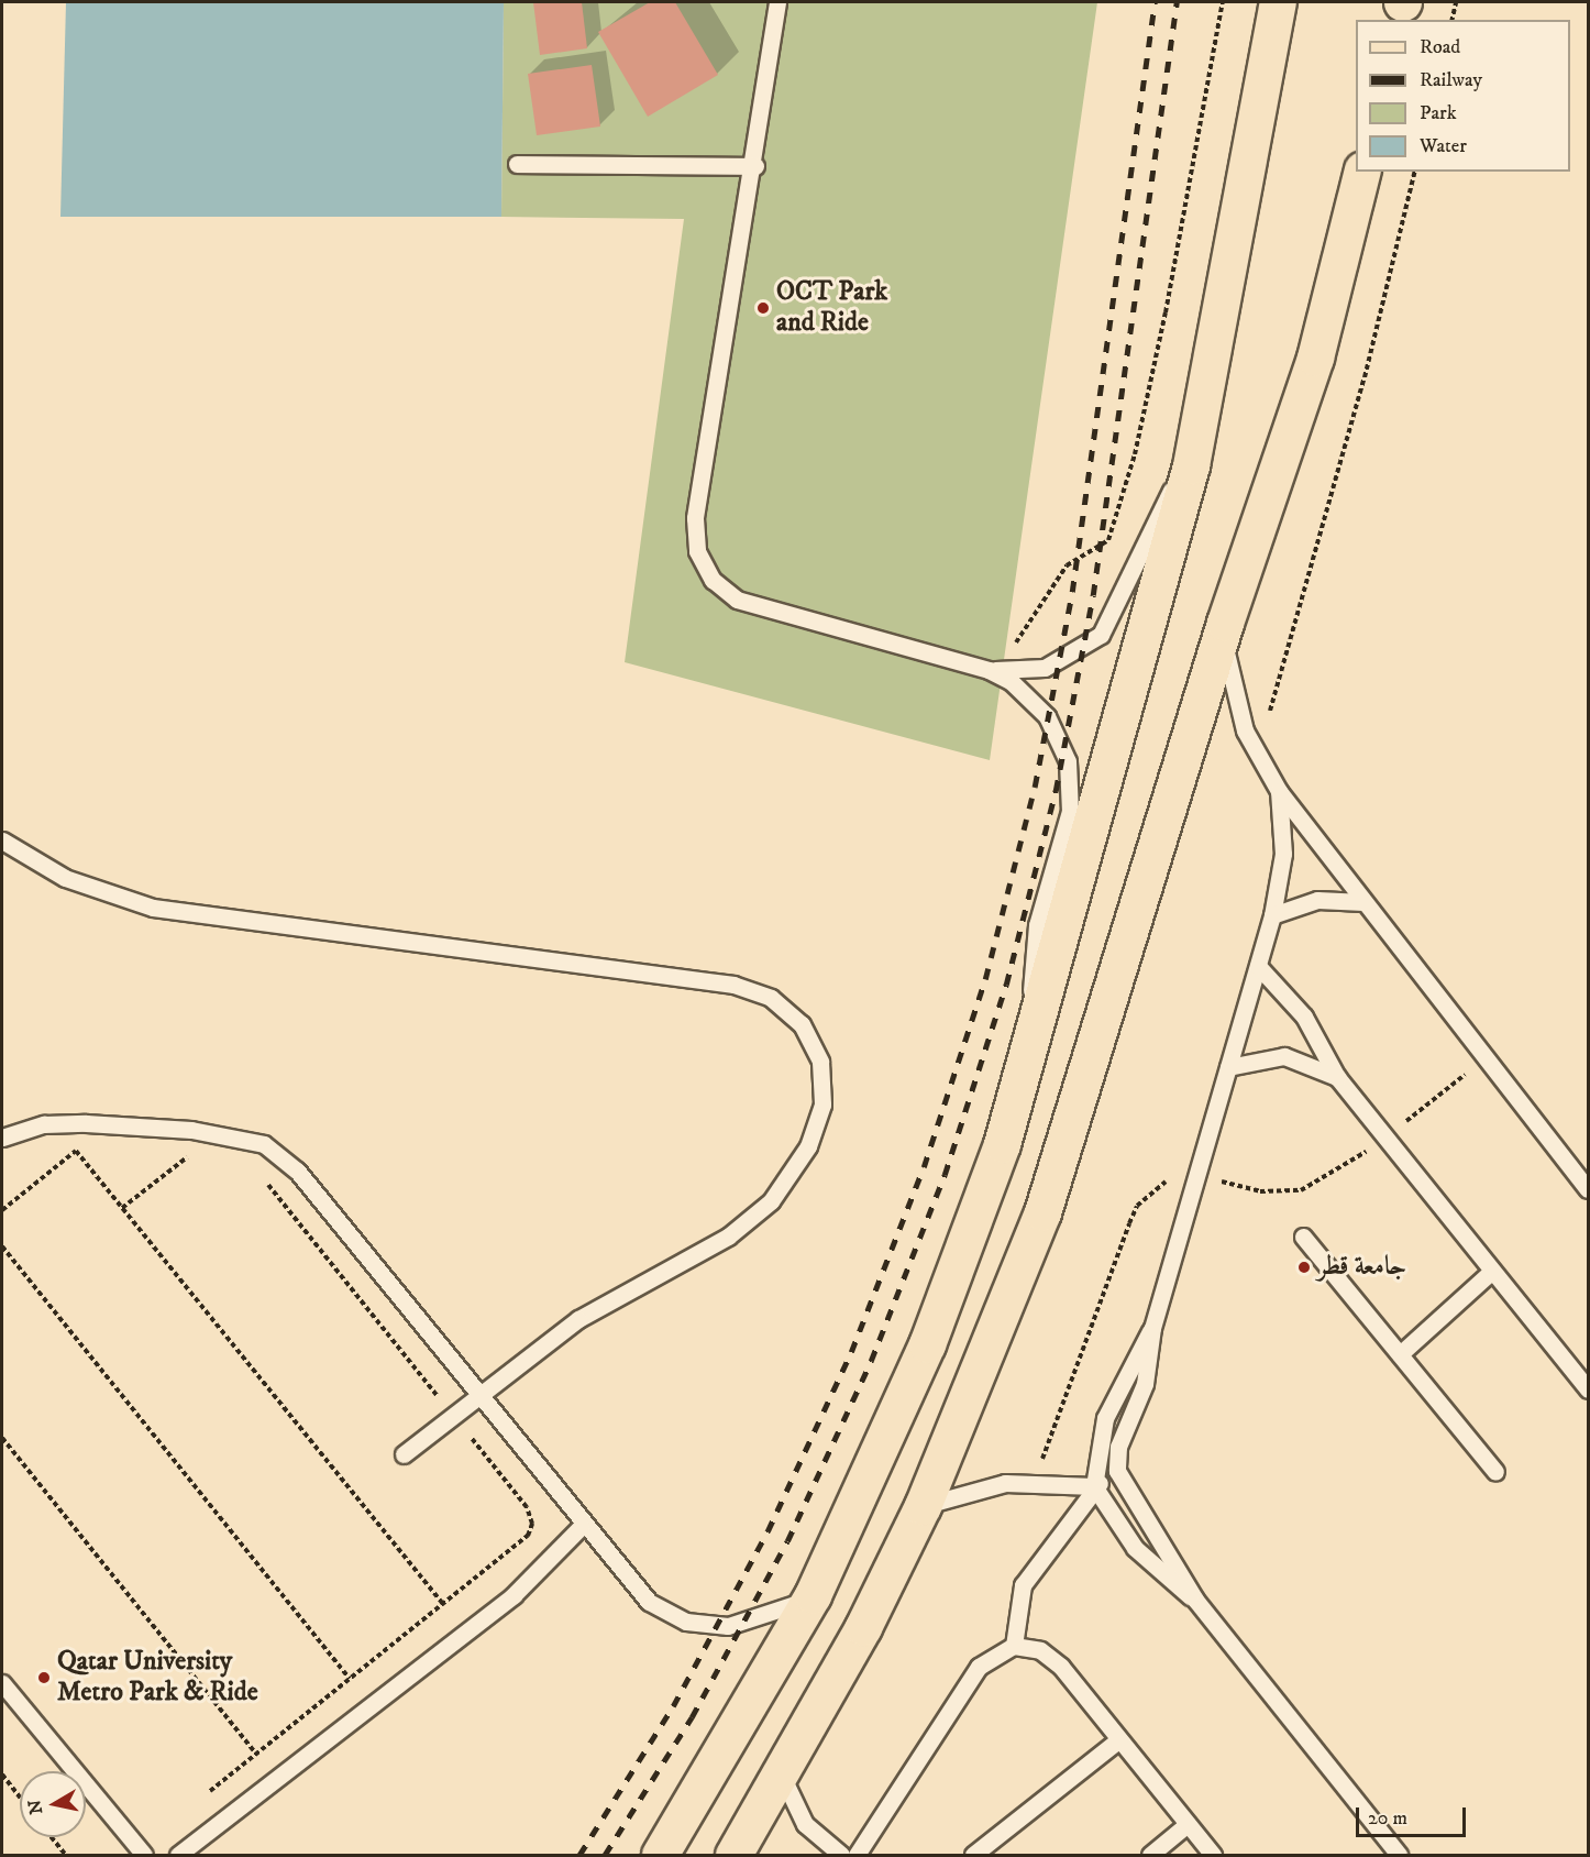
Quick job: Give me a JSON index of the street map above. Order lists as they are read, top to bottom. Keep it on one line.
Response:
{"places":["OCT Park and Ride","جامعة قطر","Qatar University Metro Park & Ride"],"legend":["Road","Railway","Park","Water"],"scale_bar":"20 m","north":"left"}
